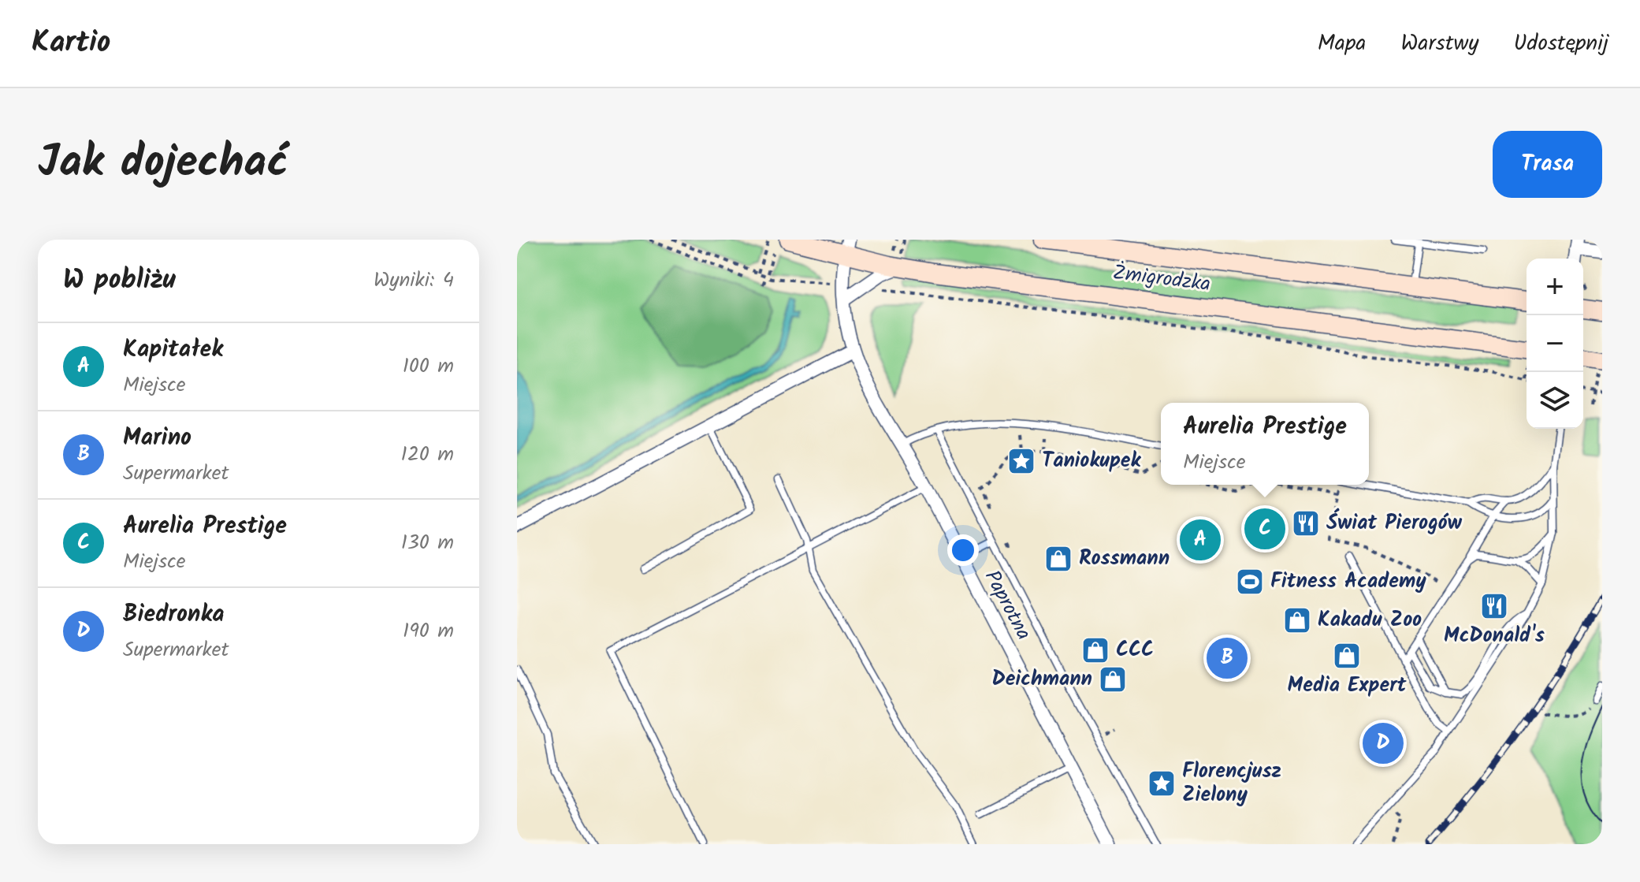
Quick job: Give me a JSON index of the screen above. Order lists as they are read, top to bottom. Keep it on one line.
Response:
{"streets":{"main road":["Żmigrodzka"],"street":["Paprotna"]},"crossings":[["Żmigrodzka","Paprotna"]],"places":{"place":["Taniokupek","Florencjusz Zielony"],"restaurant":["Świat Pierogów","McDonald's"],"shop":["Rossmann","Kakadu Zoo","CCC","Media Expert","Deichmann"],"sports":["Fitness Academy"]},"page":{"header":"Kartio","nav":["Mapa","Warstwy","Udostępnij"],"title":"Jak dojechać","buttons":"Trasa","heading":["W pobliżu","Wyniki: 4"],"map_buttons":["+","−"],"list":[{"mark":"A","name":"Kapitałek","note":"Miejsce","value":"100 m"},{"mark":"B","name":"Marino","note":"Supermarket","value":"120 m"},{"mark":"C","name":"Aurelia Prestige","note":"Miejsce","value":"130 m"},{"mark":"D","name":"Biedronka","note":"Supermarket","value":"190 m"}],"popup":["Aurelia Prestige","Miejsce"],"pins":["C","A","B","D"]}}
